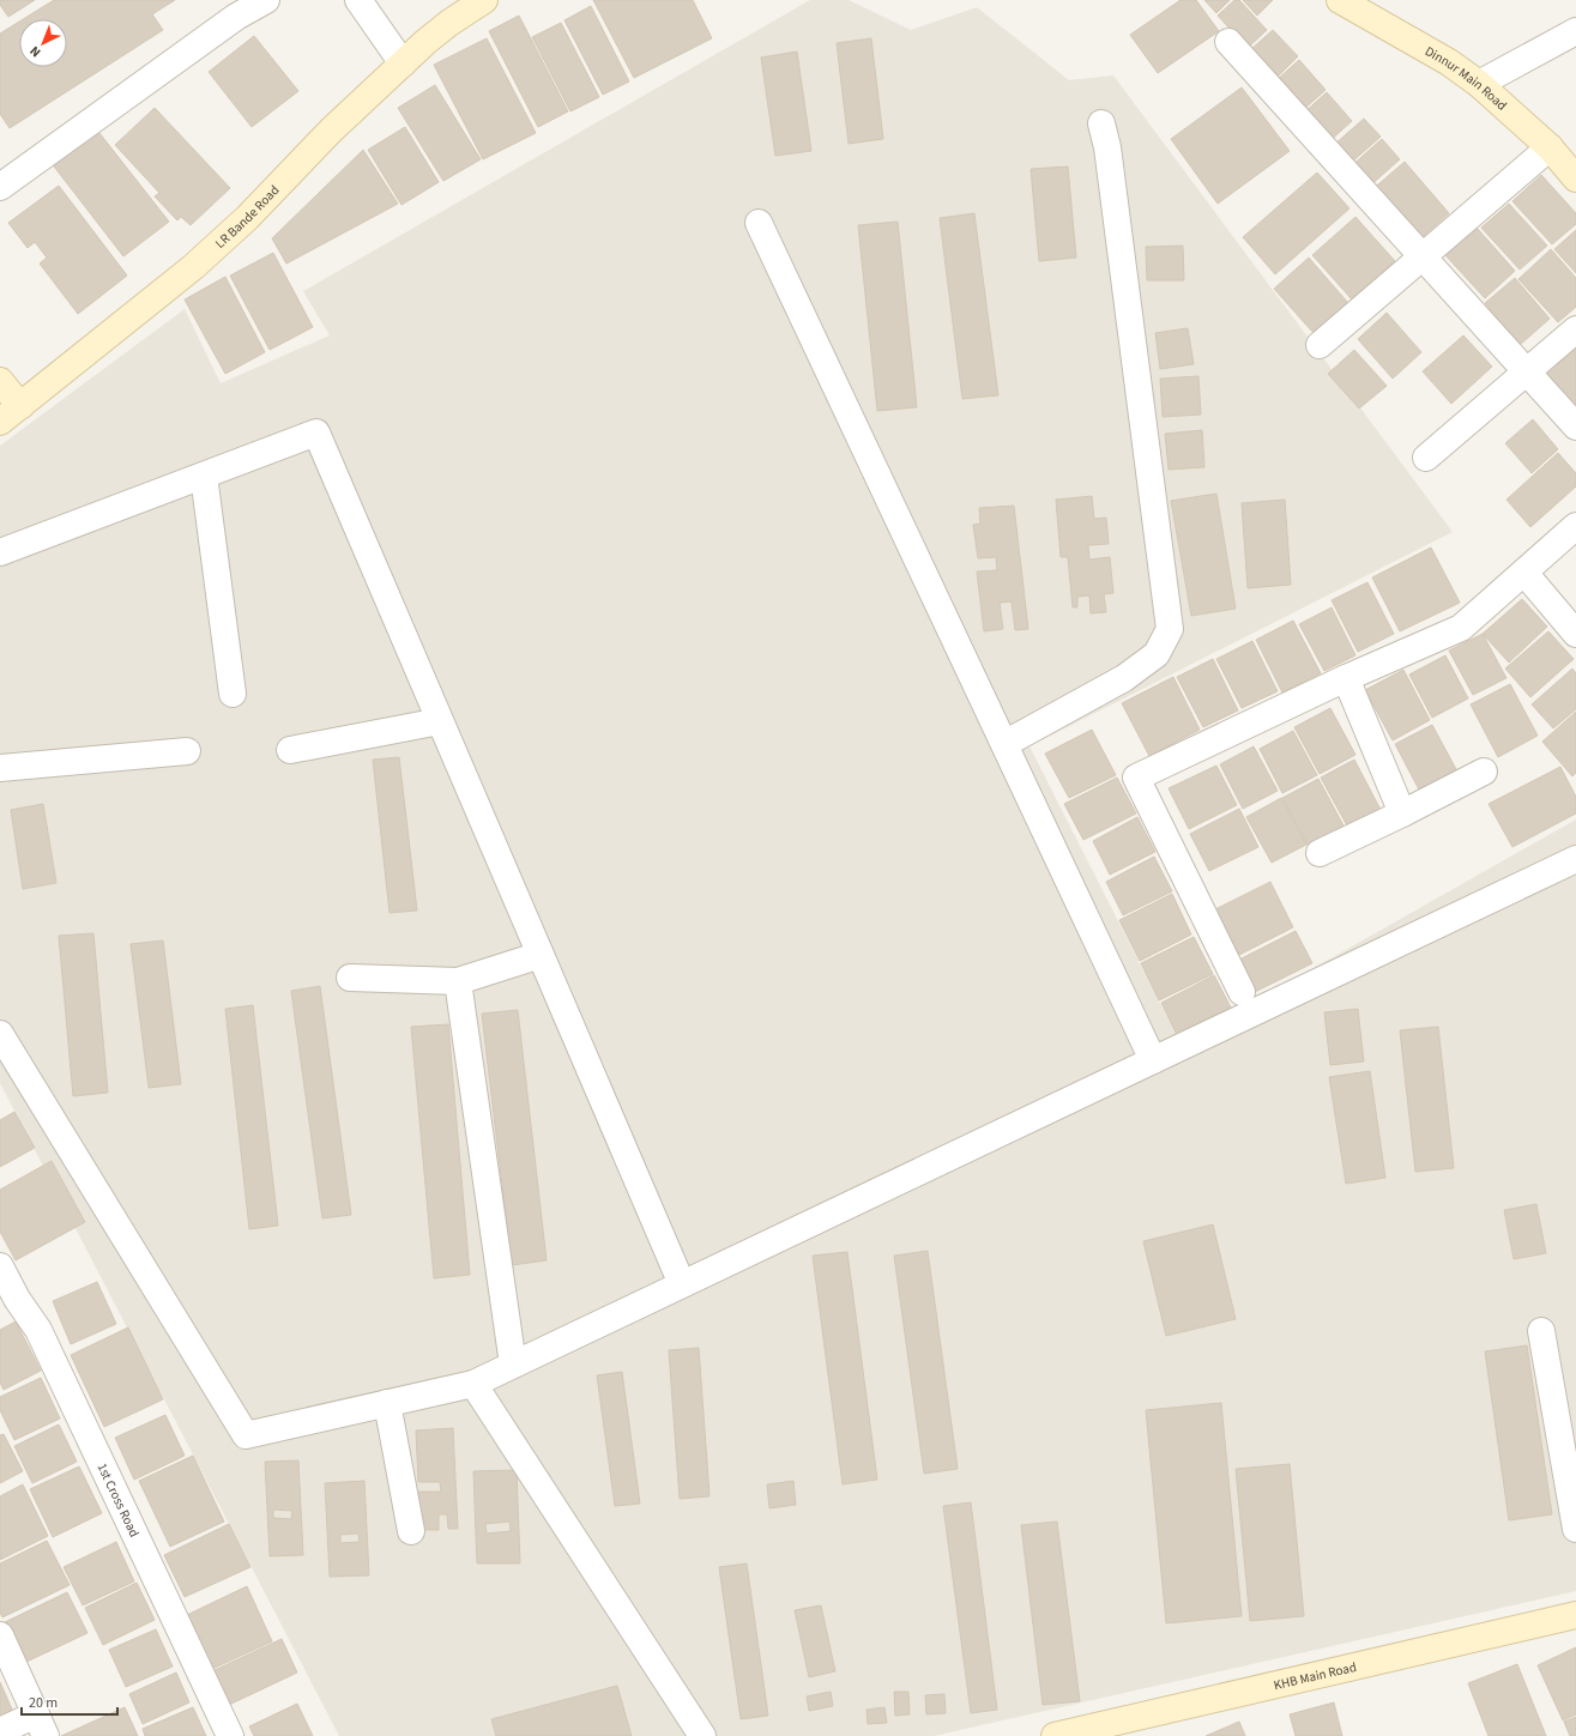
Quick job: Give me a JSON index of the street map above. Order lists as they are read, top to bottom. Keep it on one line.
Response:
{"streets":{"street":["Dinnur Main Road","LR Bande Road","1st Cross Road","KHB Main Road"]},"scale_bar":"20 m","north":"bottom left"}
